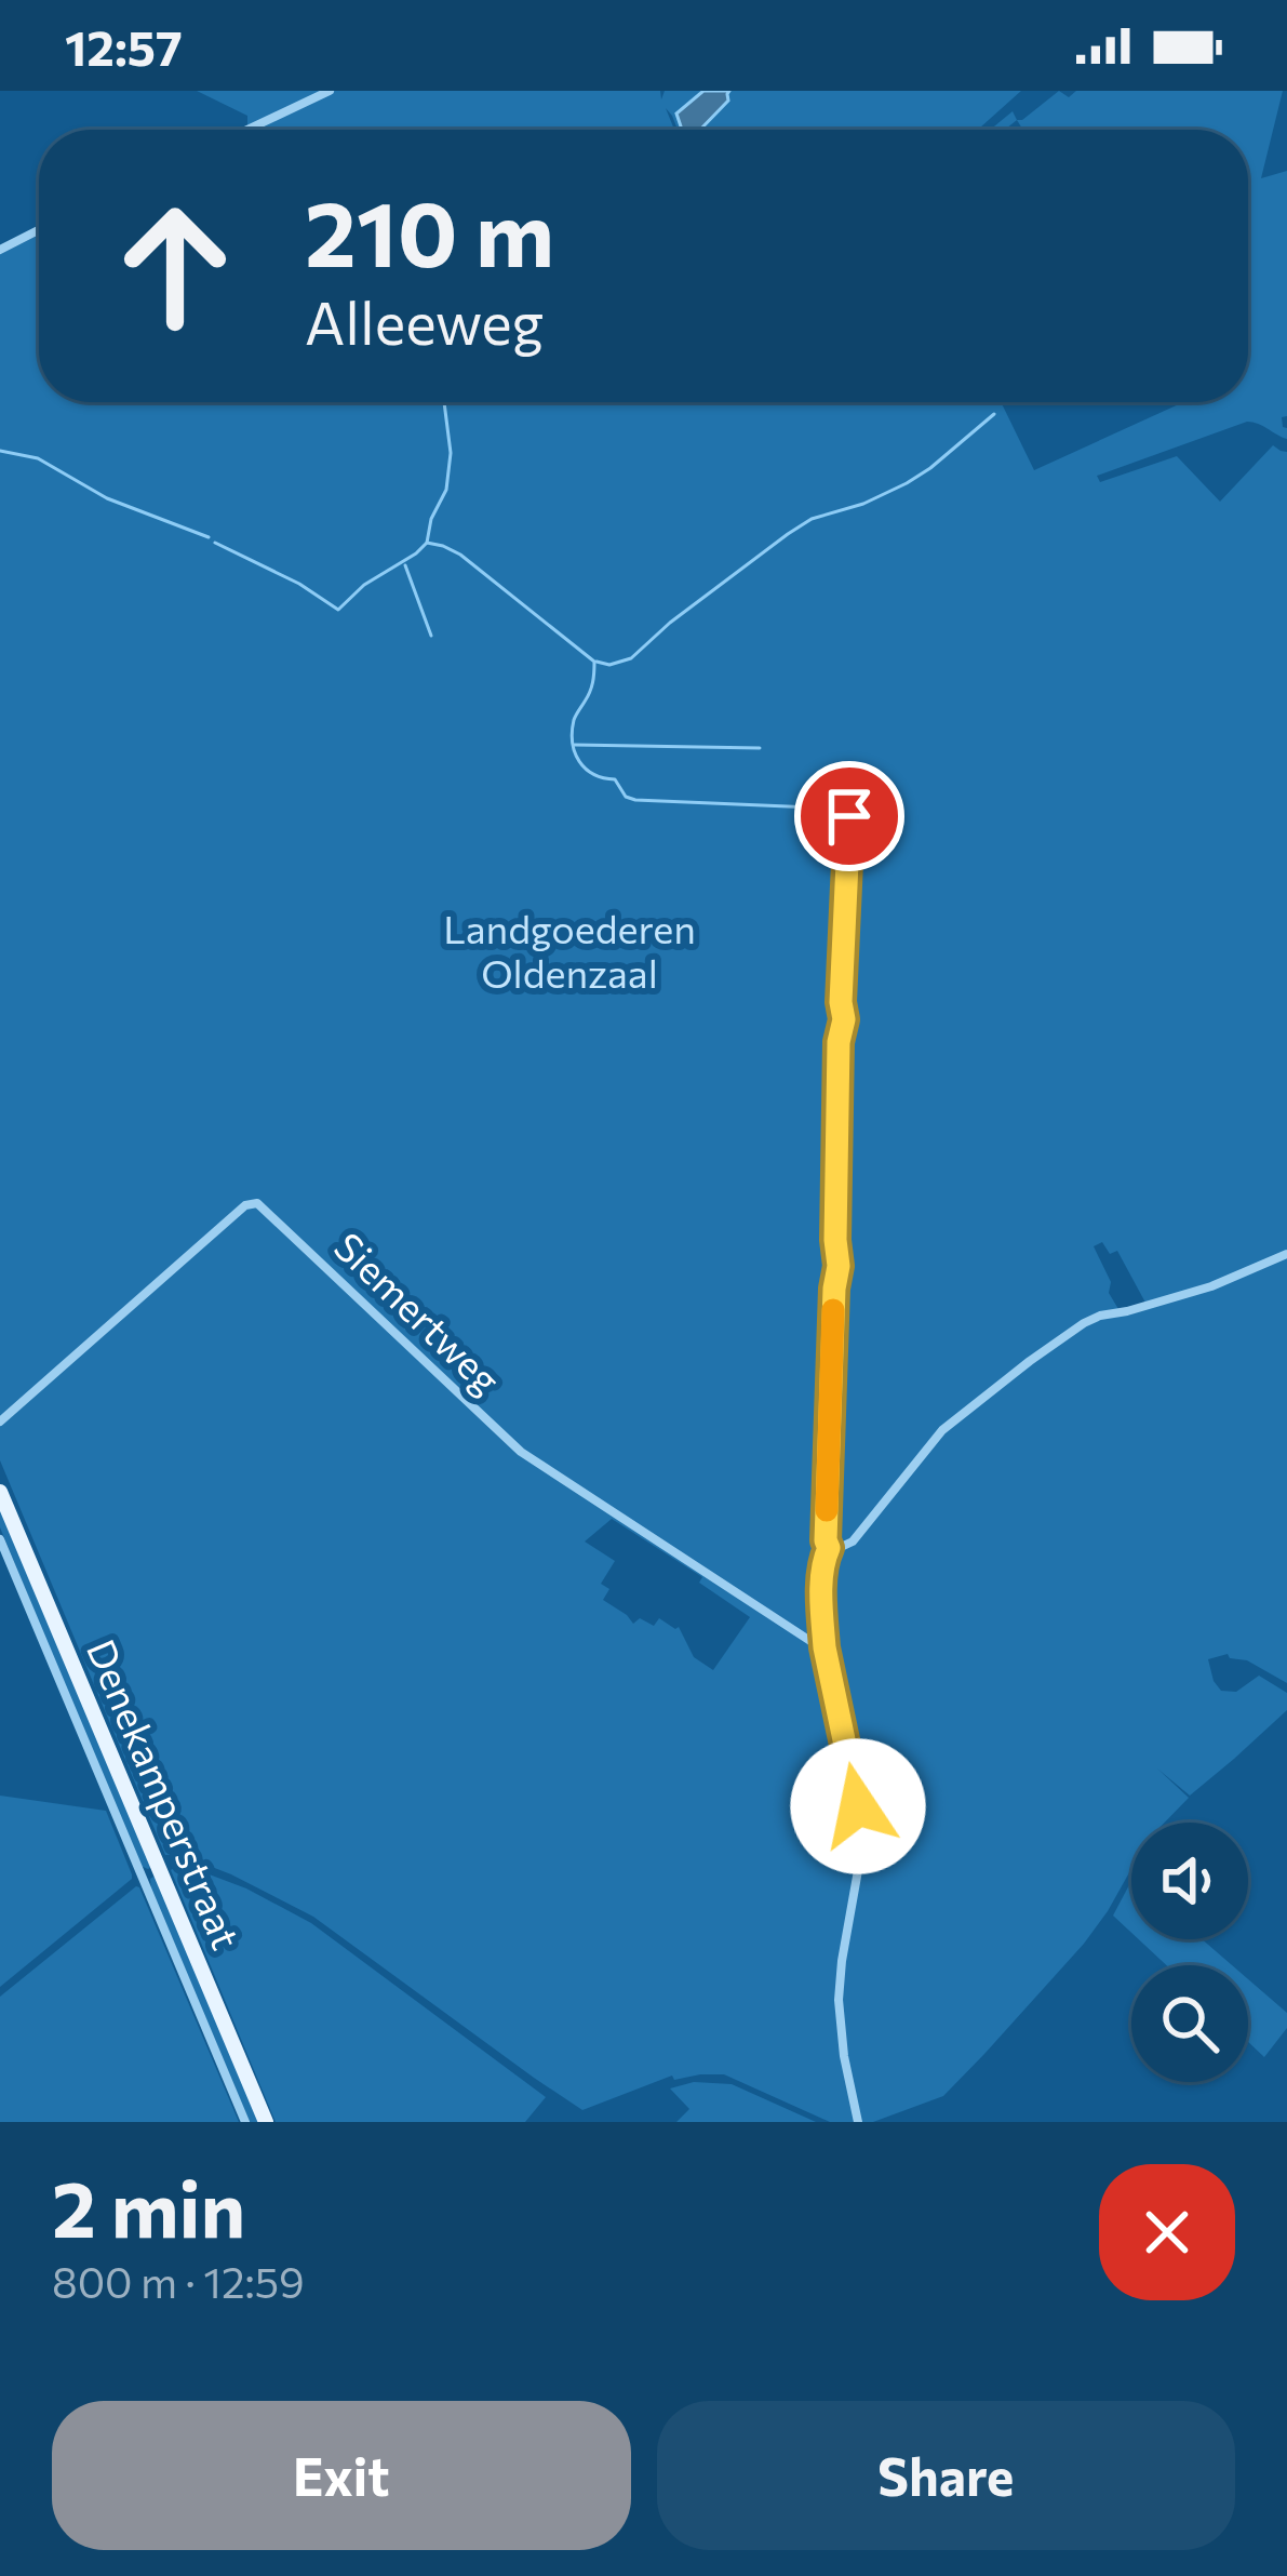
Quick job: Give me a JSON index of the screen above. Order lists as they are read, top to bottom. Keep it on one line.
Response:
{"streets":{"main road":["Denekamperstraat"],"street":["Siemertweg"]},"parks":["Landgoederen Oldenzaal"],"page":{"status":"12:57","turn":["210 m","Alleeweg"],"heading":["2 min","800 m · 12:59"],"buttons":["Exit","Share"]}}
